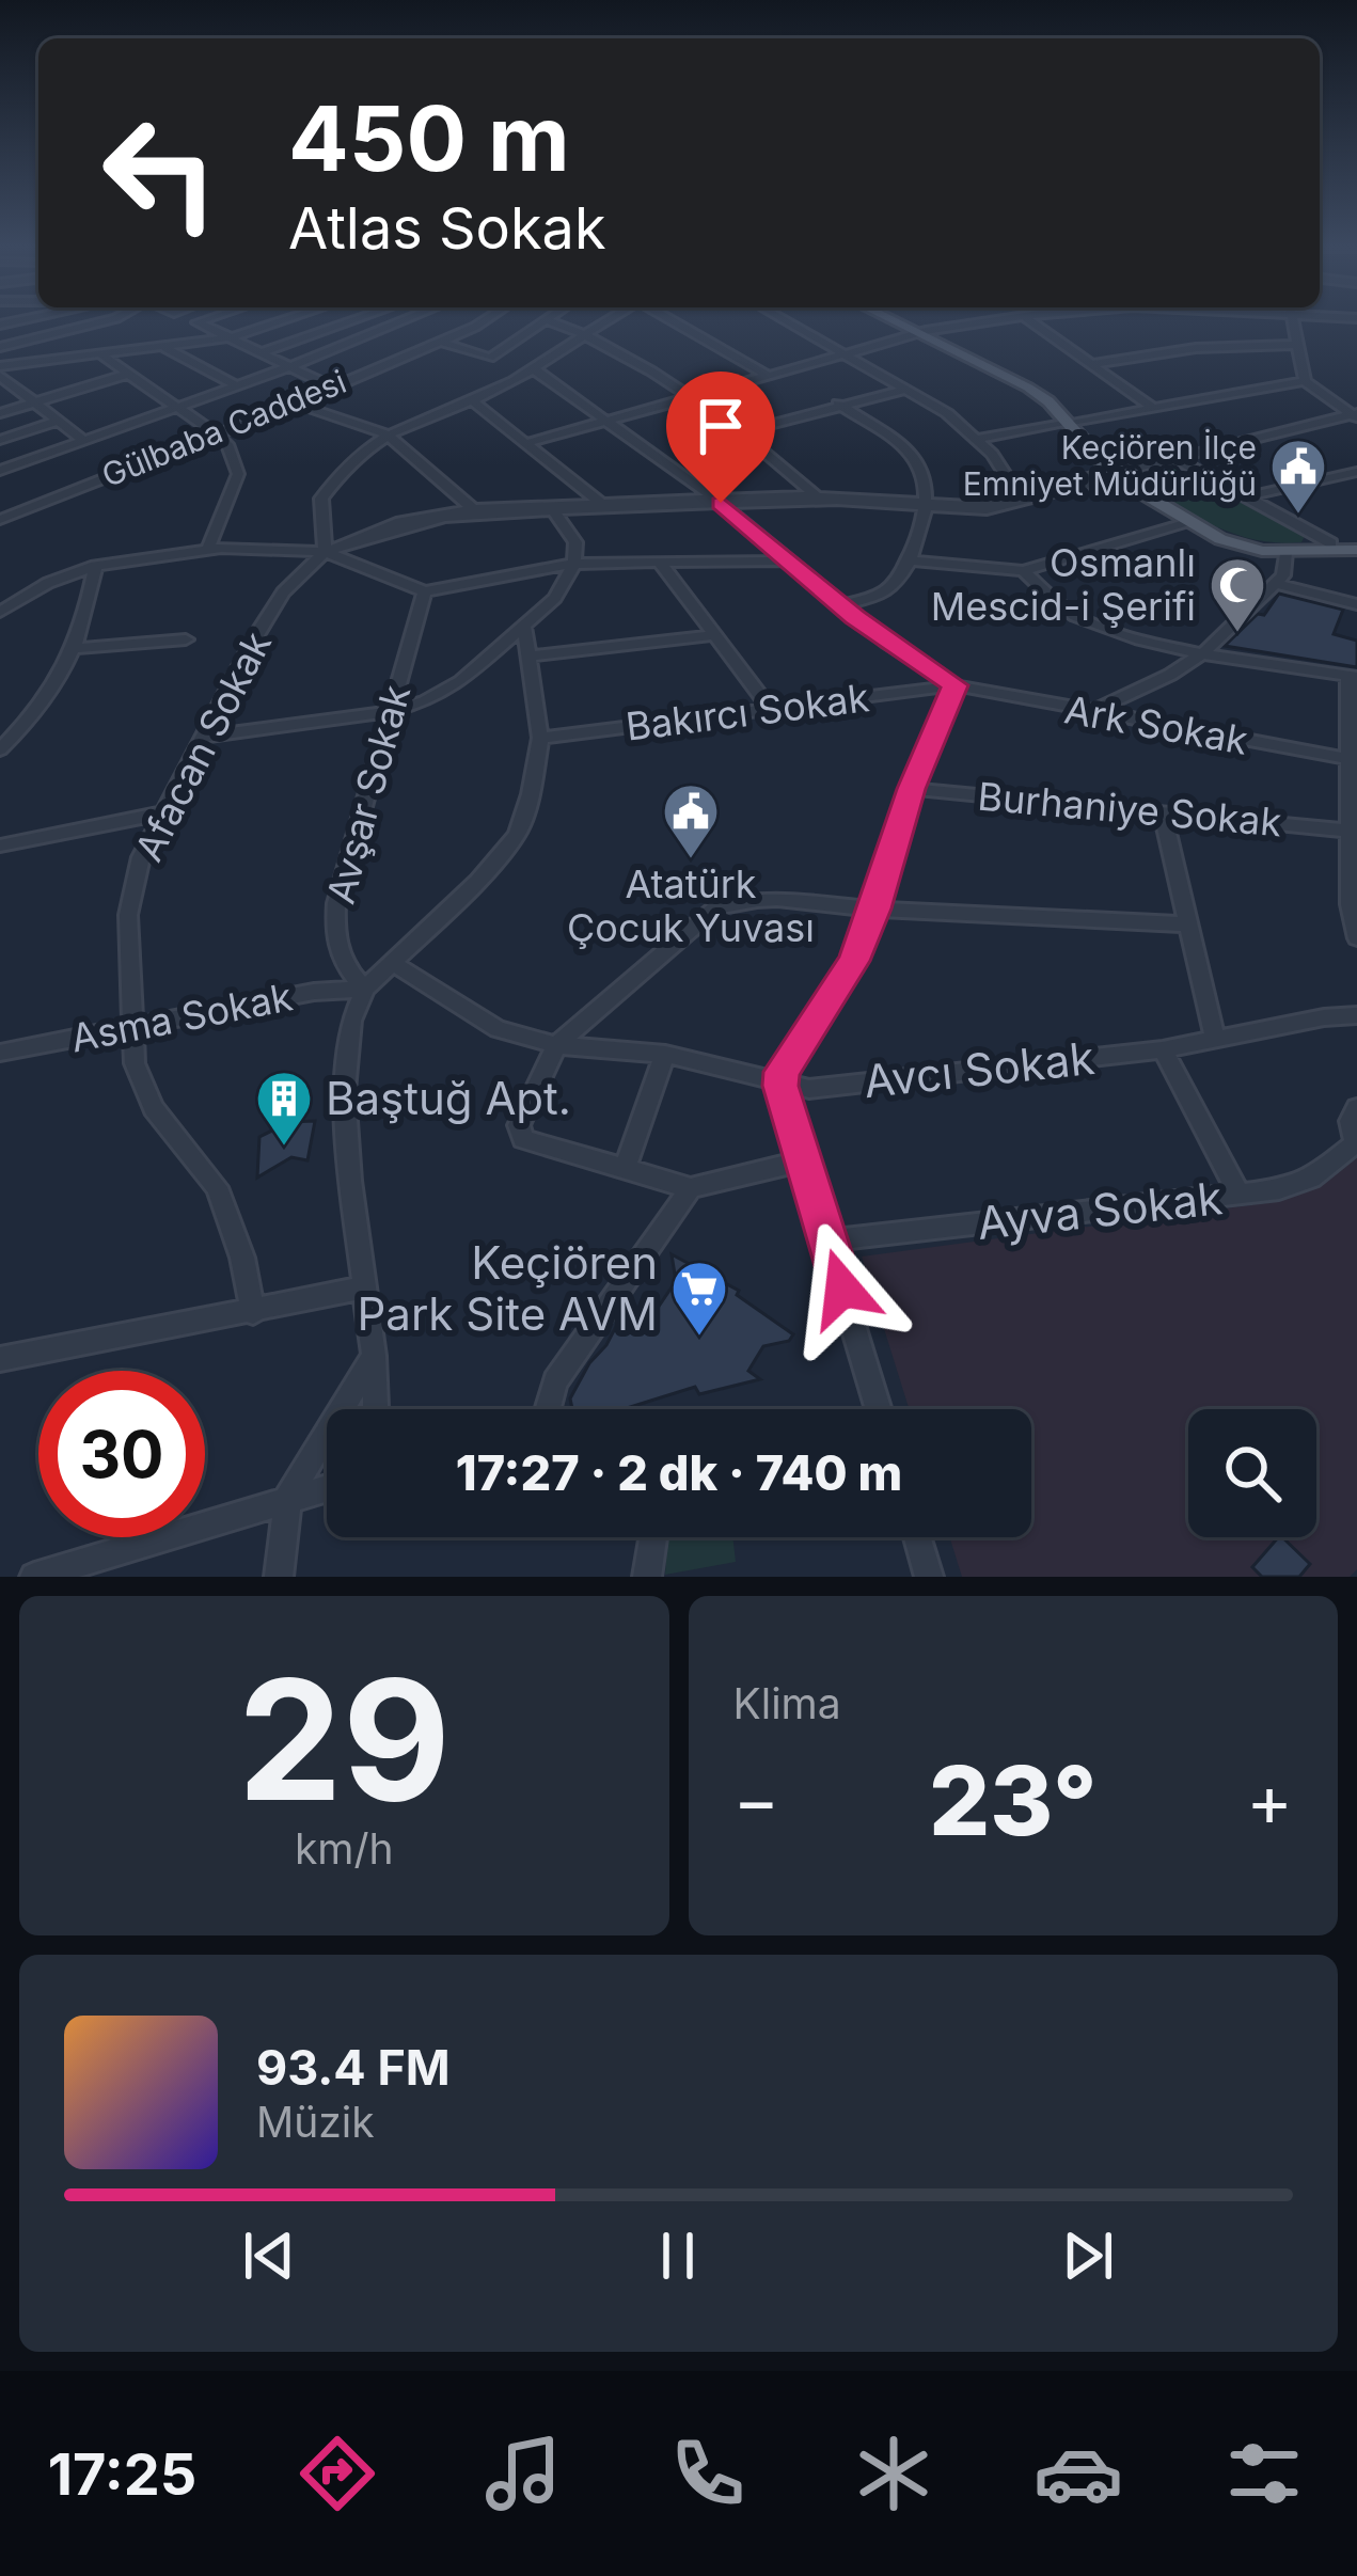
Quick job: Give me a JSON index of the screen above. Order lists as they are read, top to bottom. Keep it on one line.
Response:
{"streets":{"street":["Gülbaba Caddesi","Bakırcı Sokak","Ark Sokak","Afacan Sokak","Avşar Sokak","Burhaniye Sokak","Asma Sokak","Avcı Sokak","Ayva Sokak"]},"crossings":[["Bakırcı Sokak","Ark Sokak"],["Afacan Sokak","Asma Sokak"],["Avşar Sokak","Asma Sokak"]],"places":{"public building":["Keçiören İlçe Emniyet Müdürlüğü","Atatürk Çocuk Yuvası"],"mosque":["Osmanlı Mescid-i Şerifi"],"building":["Baştuğ Apt."],"supermarket":["Keçiören Park Site AVM"]},"page":{"turn":["450 m","Atlas Sokak"],"limit":"30","trip":"17:27 · 2 dk · 740 m","tile":[["29","km/h"],"Klima"],"heat":["−","23°","+"],"song":["93.4 FM","Müzik"],"tabs":"17:25"}}
